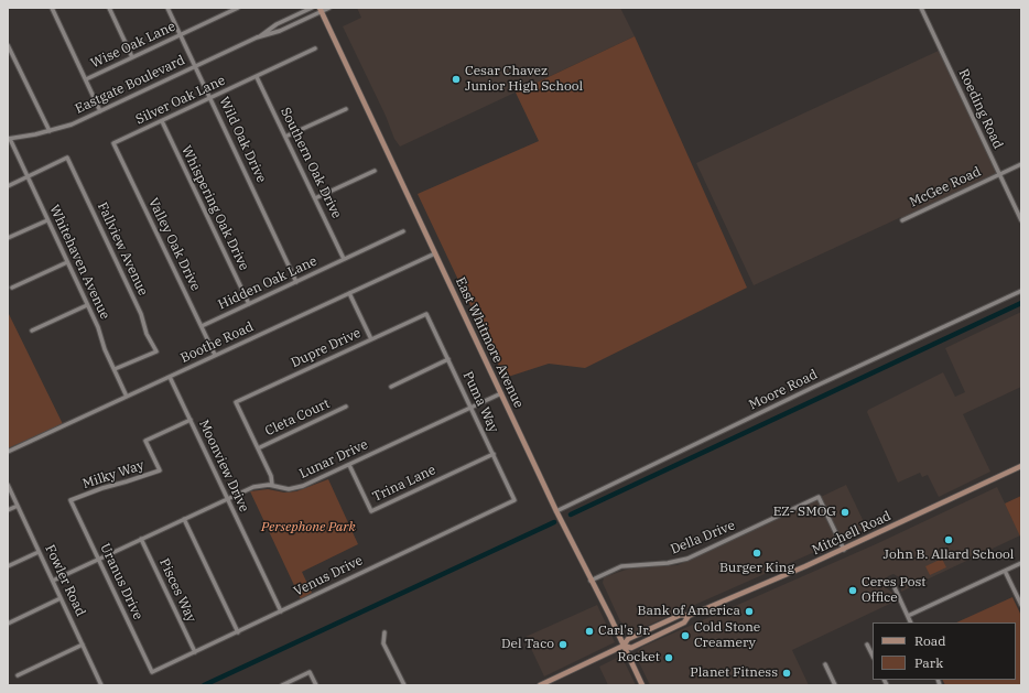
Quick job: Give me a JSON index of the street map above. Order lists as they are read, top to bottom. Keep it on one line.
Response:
{"streets":{"main road":["East Whitmore Avenue","Mitchell Road"],"street":["Wise Oak Lane","Eastgate Boulevard","Silver Oak Lane","Roeding Road","Wild Oak Drive","Southern Oak Drive","McGee Road","Whispering Oak Drive","Valley Oak Drive","Fallview Avenue","Whitehaven Avenue","Hidden Oak Lane","Boothe Road","Dupre Drive","Moore Road","Puma Way","Cleta Court","Lunar Drive","Moonview Drive","Milky Way","Trina Lane","Della Drive","Venus Drive","Fowler Road","Uranus Drive","Pisces Way"]},"crossings":[["Wise Oak Lane","Wild Oak Drive"],["Eastgate Boulevard","Wild Oak Drive"],["Eastgate Boulevard","Whitehaven Avenue"],["Eastgate Boulevard","East Whitmore Avenue"],["Silver Oak Lane","Wild Oak Drive"],["Silver Oak Lane","Southern Oak Drive"],["Silver Oak Lane","Whispering Oak Drive"],["Silver Oak Lane","Valley Oak Drive"],["Roeding Road","McGee Road"],["Wild Oak Drive","Hidden Oak Lane"],["Southern Oak Drive","Hidden Oak Lane"],["Whispering Oak Drive","Hidden Oak Lane"],["Valley Oak Drive","Hidden Oak Lane"],["Valley Oak Drive","Boothe Road"],["Fallview Avenue","Whitehaven Avenue"],["Whitehaven Avenue","Boothe Road"],["Boothe Road","East Whitmore Avenue"],["Boothe Road","Moonview Drive"],["East Whitmore Avenue","Moore Road"],["East Whitmore Avenue","Lunar Drive"],["East Whitmore Avenue","Mitchell Road"],["East Whitmore Avenue","Della Drive"],["Dupre Drive","Puma Way"],["Dupre Drive","Cleta Court"],["Puma Way","Lunar Drive"],["Puma Way","Trina Lane"],["Puma Way","Venus Drive"],["Lunar Drive","Moonview Drive"],["Lunar Drive","Trina Lane"],["Lunar Drive","Fowler Road"],["Lunar Drive","Uranus Drive"],["Lunar Drive","Pisces Way"],["Moonview Drive","Milky Way"],["Moonview Drive","Venus Drive"],["Milky Way","Uranus Drive"],["Mitchell Road","Della Drive"],["Venus Drive","Uranus Drive"],["Venus Drive","Pisces Way"]],"parks":["Persephone Park"],"places":["Cesar Chavez Junior High School","EZ- SMOG","John B. Allard School","Burger King","Ceres Post Office","Bank of America","Carl's Jr.","Cold Stone Creamery","Del Taco","Rocket","Planet Fitness"],"legend":["Road","Park"]}
